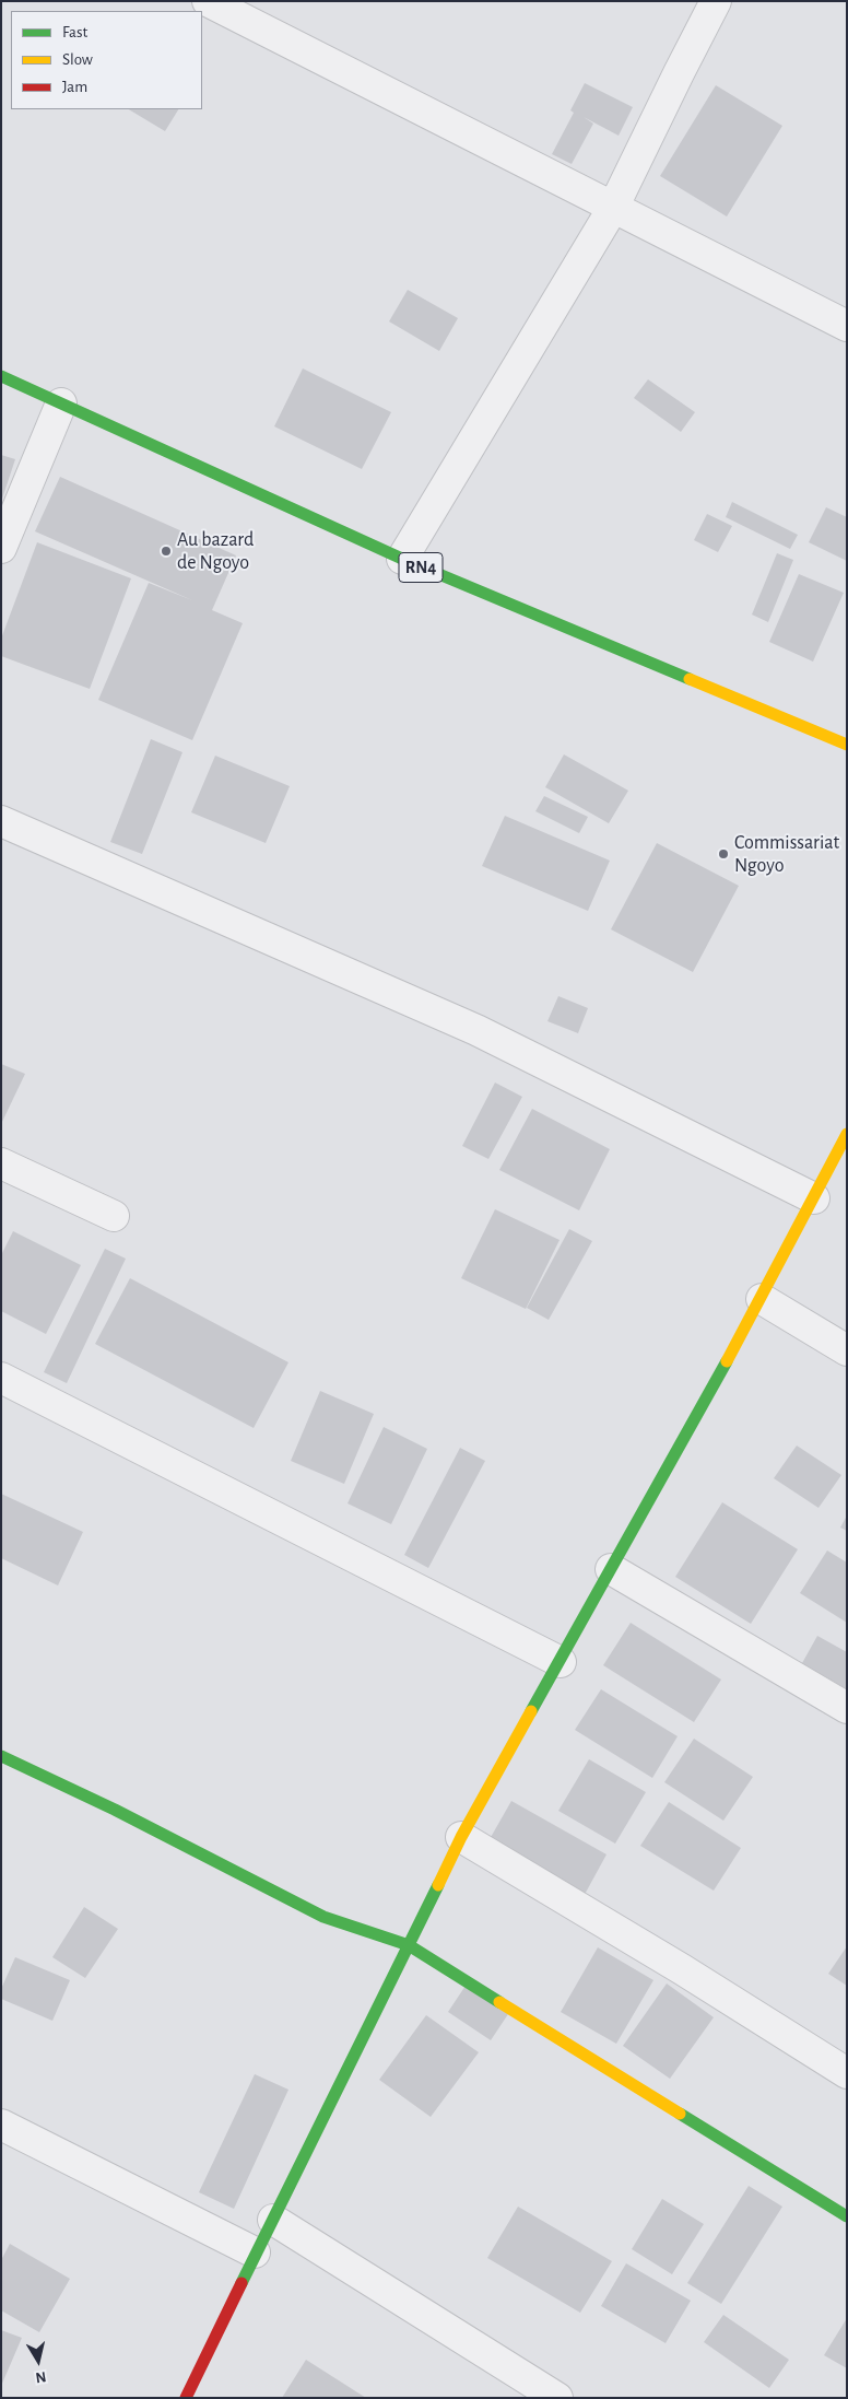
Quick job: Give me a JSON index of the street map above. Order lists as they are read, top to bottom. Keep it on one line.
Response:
{"streets":{"main road":["RN4"]},"places":["Au bazard de Ngoyo","Commissariat Ngoyo"],"legend":["Fast","Slow","Jam"],"north":"bottom"}
